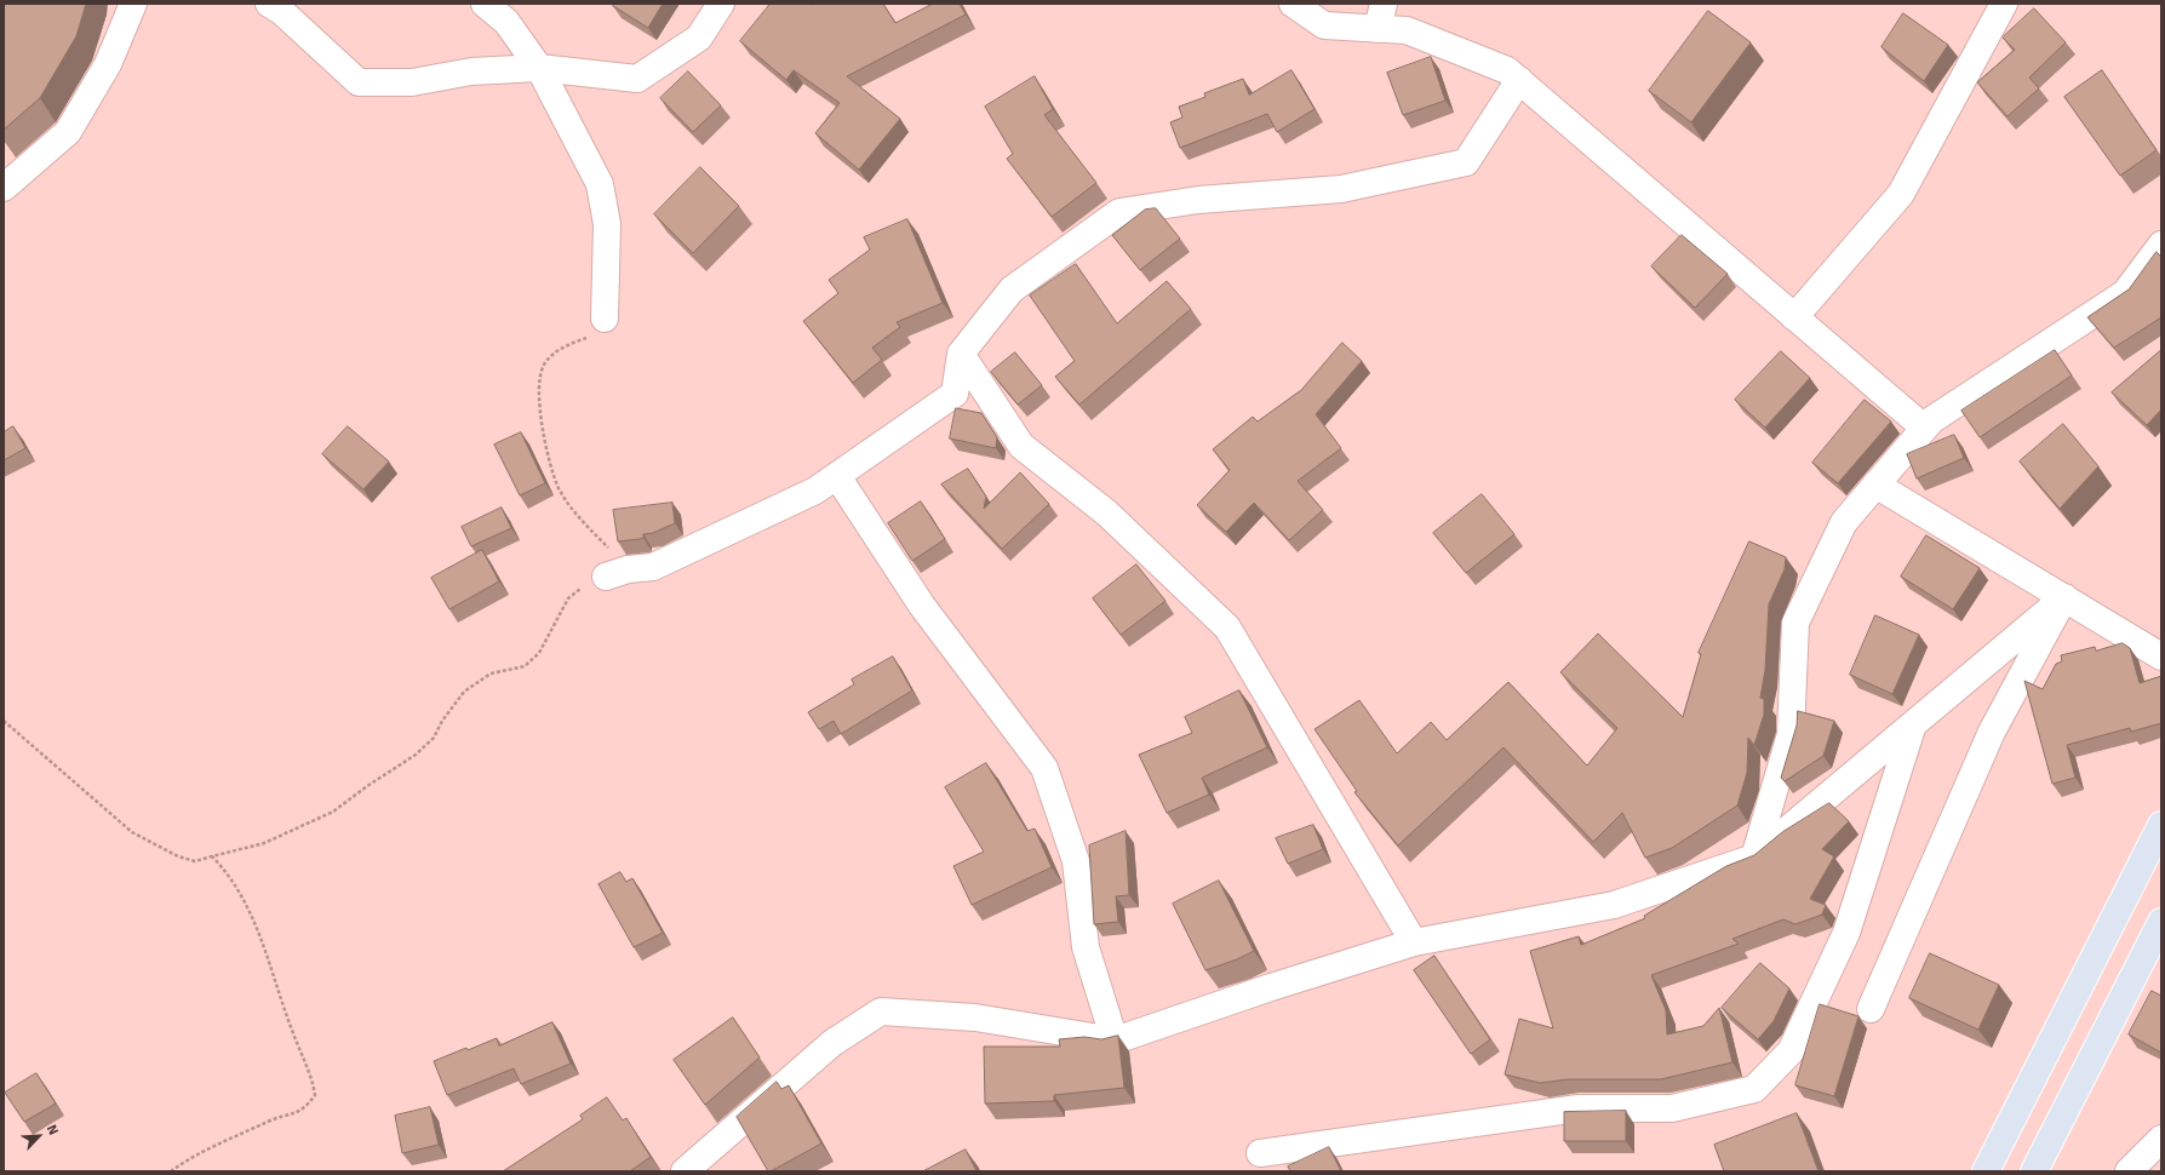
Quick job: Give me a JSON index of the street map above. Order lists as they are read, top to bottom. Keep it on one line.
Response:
{"north":"top right"}
